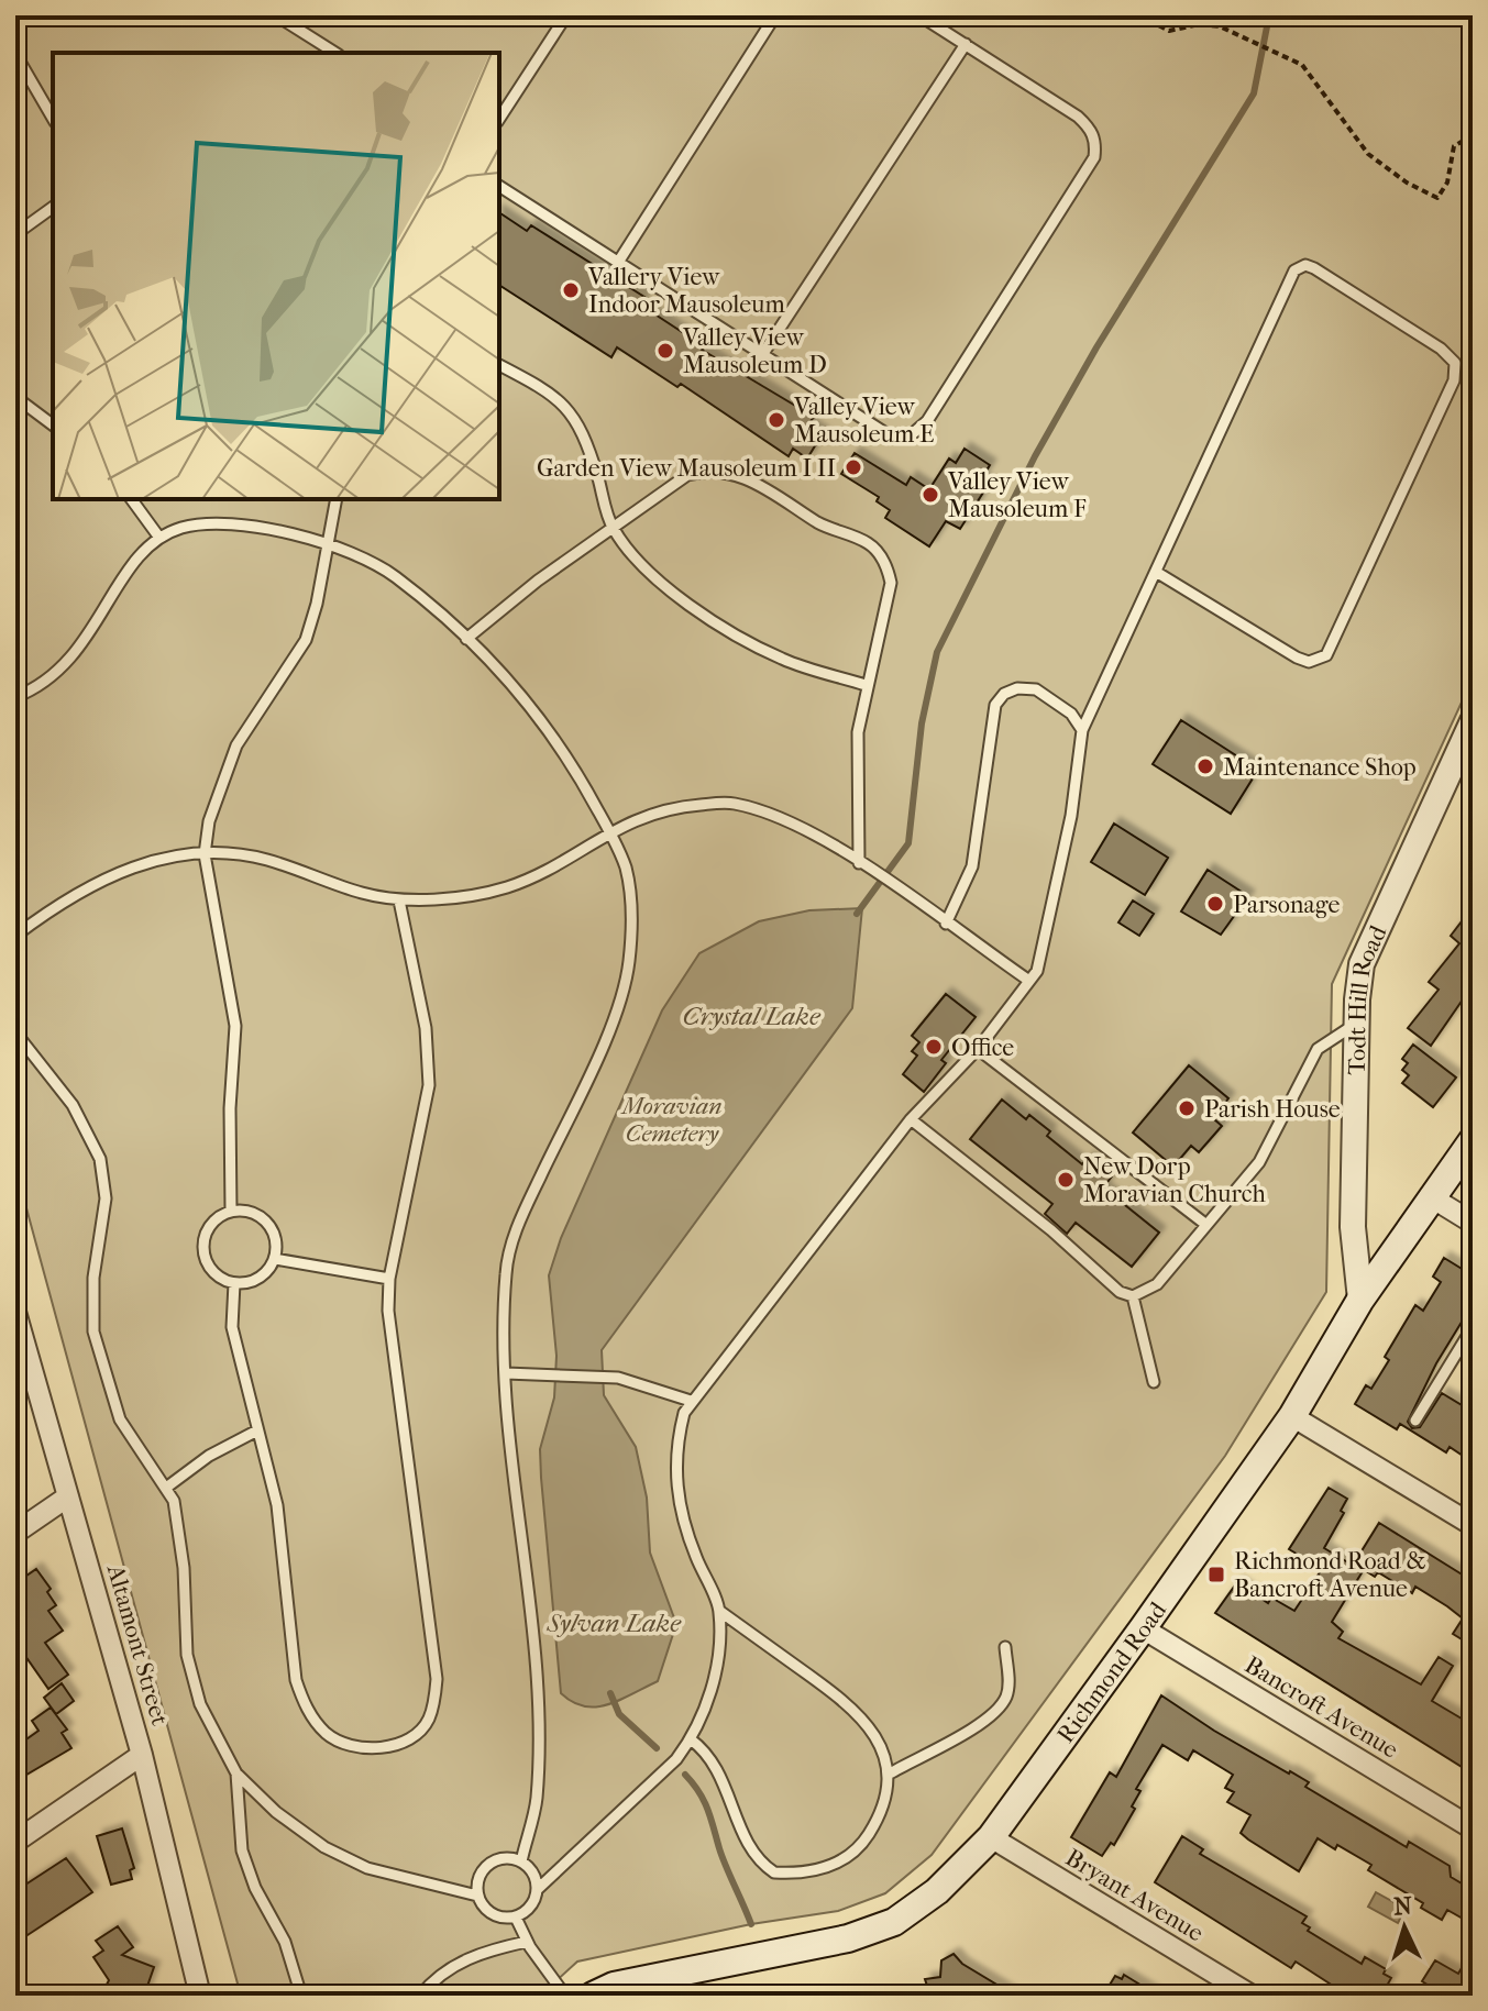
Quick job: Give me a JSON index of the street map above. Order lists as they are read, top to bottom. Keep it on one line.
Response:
{"streets":{"main road":["Richmond Road"],"street":["Todt Hill Road","Altamont Street","Bancroft Avenue","Bryant Avenue"]},"crossings":[["Todt Hill Road","Richmond Road"],["Richmond Road","Bancroft Avenue"],["Richmond Road","Bryant Avenue"]],"water":["Crystal Lake","Sylvan Lake"],"parks":["Moravian Cemetery"],"places":{"other":["Vallery View Indoor Mausoleum","Valley View Mausoleum D","Valley View Mausoleum E","Garden View Mausoleum I II","Valley View Mausoleum F","Maintenance Shop","Parsonage","Office","Parish House","New Dorp Moravian Church"],"transit":["Richmond Road & Bancroft Avenue"]},"north":"top"}
